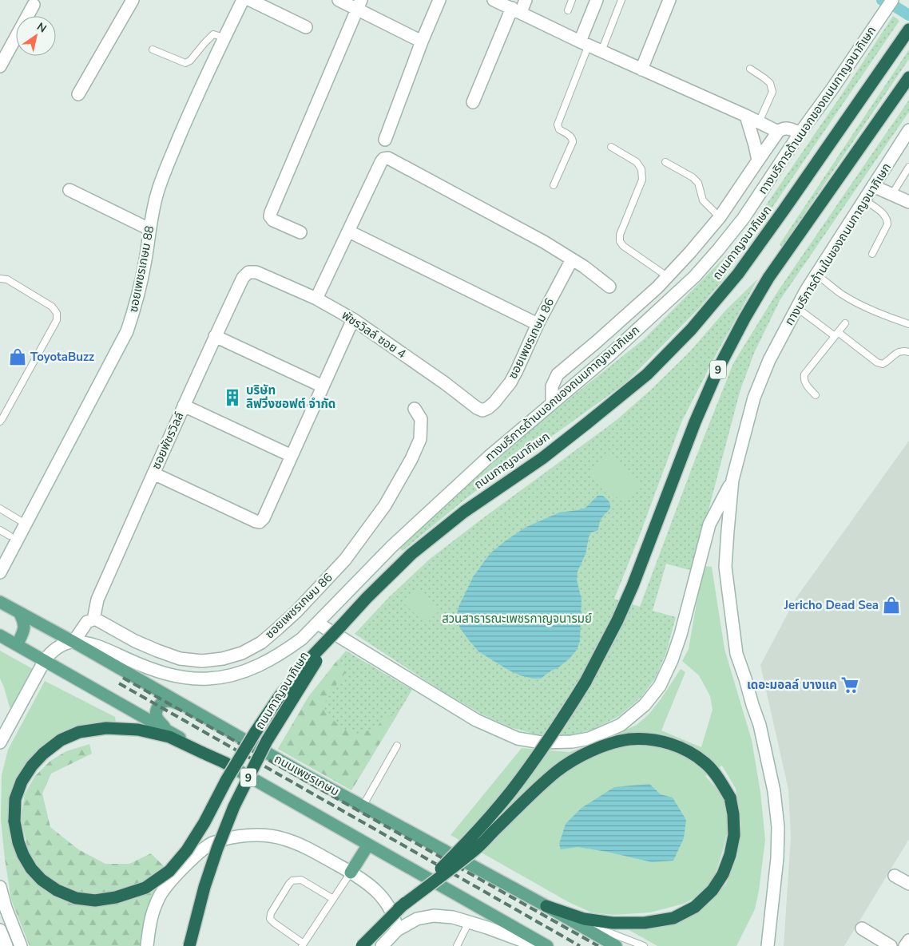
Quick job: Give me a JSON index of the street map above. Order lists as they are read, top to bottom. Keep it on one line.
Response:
{"streets":{"highway":["ถนนกาญจนาภิเษก","9"],"main road":["ถนนเพชรเกษม"],"street":["ทางบริการด้านนอกของถนนกาญจนาภิเษก","ทางบริการด้านในของถนนกาญจนาภิเษก","ซอยเพชรเกษม 88","พัชรวิลล์ ซอย 4","ซอยเพชรเกษม 86","ซอยพัชรวิลล์"]},"crossings":[["ทางบริการด้านนอกของถนนกาญจนาภิเษก","ถนนเพชรเกษม"],["พัชรวิลล์ ซอย 4","ซอยเพชรเกษม 86"],["พัชรวิลล์ ซอย 4","ซอยพัชรวิลล์"],["ซอยเพชรเกษม 86","ซอยพัชรวิลล์"]],"parks":["สวนสาธารณะเพชรกาญจนารมย์"],"places":{"shop":["ToyotaBuzz","Jericho Dead Sea"],"building":["บริษัท ลิฟวิ่งซอฟต์ จำกัด"],"supermarket":["เดอะมอลล์ บางแค"]},"north":"top right"}
